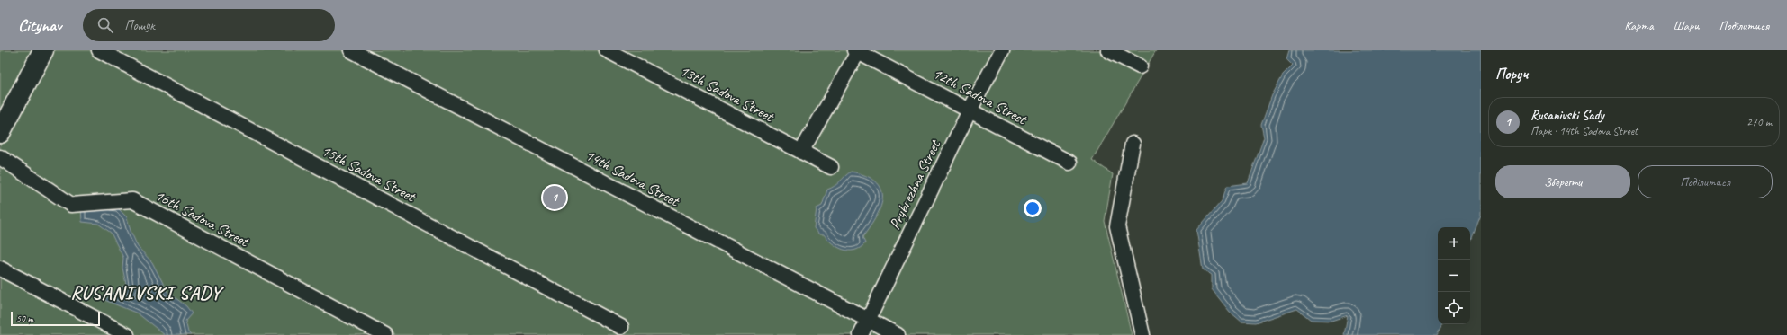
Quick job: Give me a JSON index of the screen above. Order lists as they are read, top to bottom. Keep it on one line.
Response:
{"streets":{"street":["13th Sadova Street","12th Sadova Street","15th Sadova Street","14th Sadova Street","Prybrezhna Street","16th Sadova Street"]},"crossings":[["12th Sadova Street","Prybrezhna Street"],["14th Sadova Street","Prybrezhna Street"]],"districts":["RUSANIVSKI SADY"],"scale_bar":"50 m","page":{"header":"Citynav","search":"Пошук","nav":["Карта","Шари","Поділитися"],"heading":"Поруч","list":[{"mark":"1","name":"Rusanivski Sady","note":"Парк · 14th Sadova Street","value":"270 m"}],"buttons":["Зберегти","Поділитися"],"pins":"1","map_buttons":["+","−"],"scale":"50 m"}}
